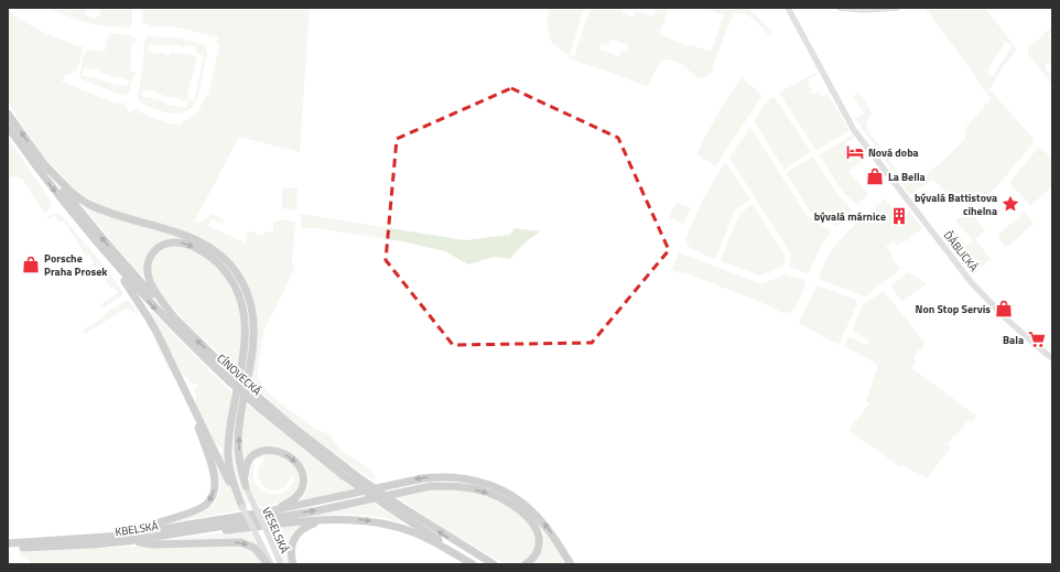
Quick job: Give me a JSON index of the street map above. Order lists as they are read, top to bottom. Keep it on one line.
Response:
{"streets":{"highway":["CÍNOVECKÁ","KBELSKÁ"],"main road":["ĎÁBLICKÁ","VESELSKÁ"]},"places":{"hotel":["Nová doba"],"shop":["La Bella","Porsche Praha Prosek","Non Stop Servis"],"place":["bývalá Battistova cihelna"],"building":["bývalá márnice"],"supermarket":["Bala"]}}
